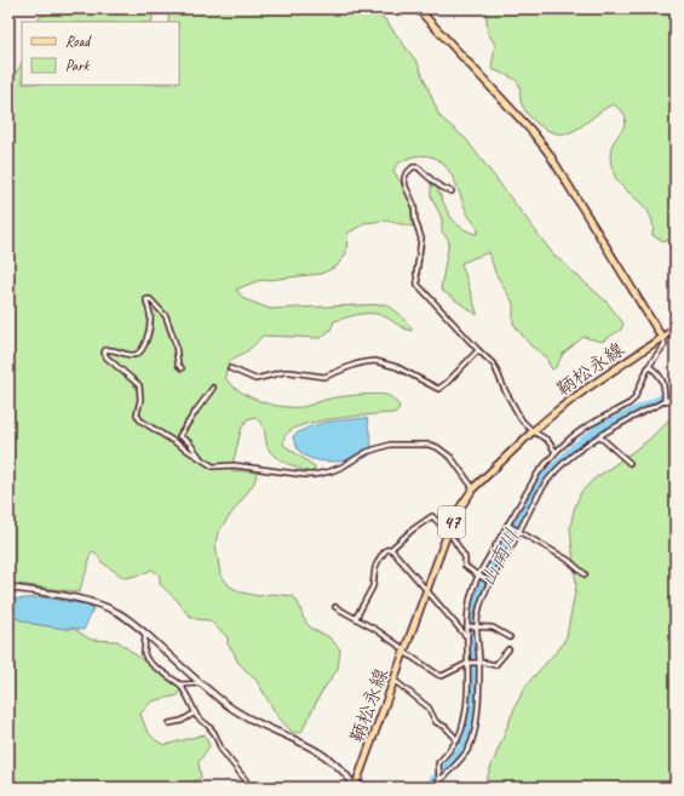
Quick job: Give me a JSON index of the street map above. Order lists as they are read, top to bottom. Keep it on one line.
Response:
{"streets":{"main road":["鞆松永線","47"]},"water":["山南川"],"legend":["Road","Park"]}
